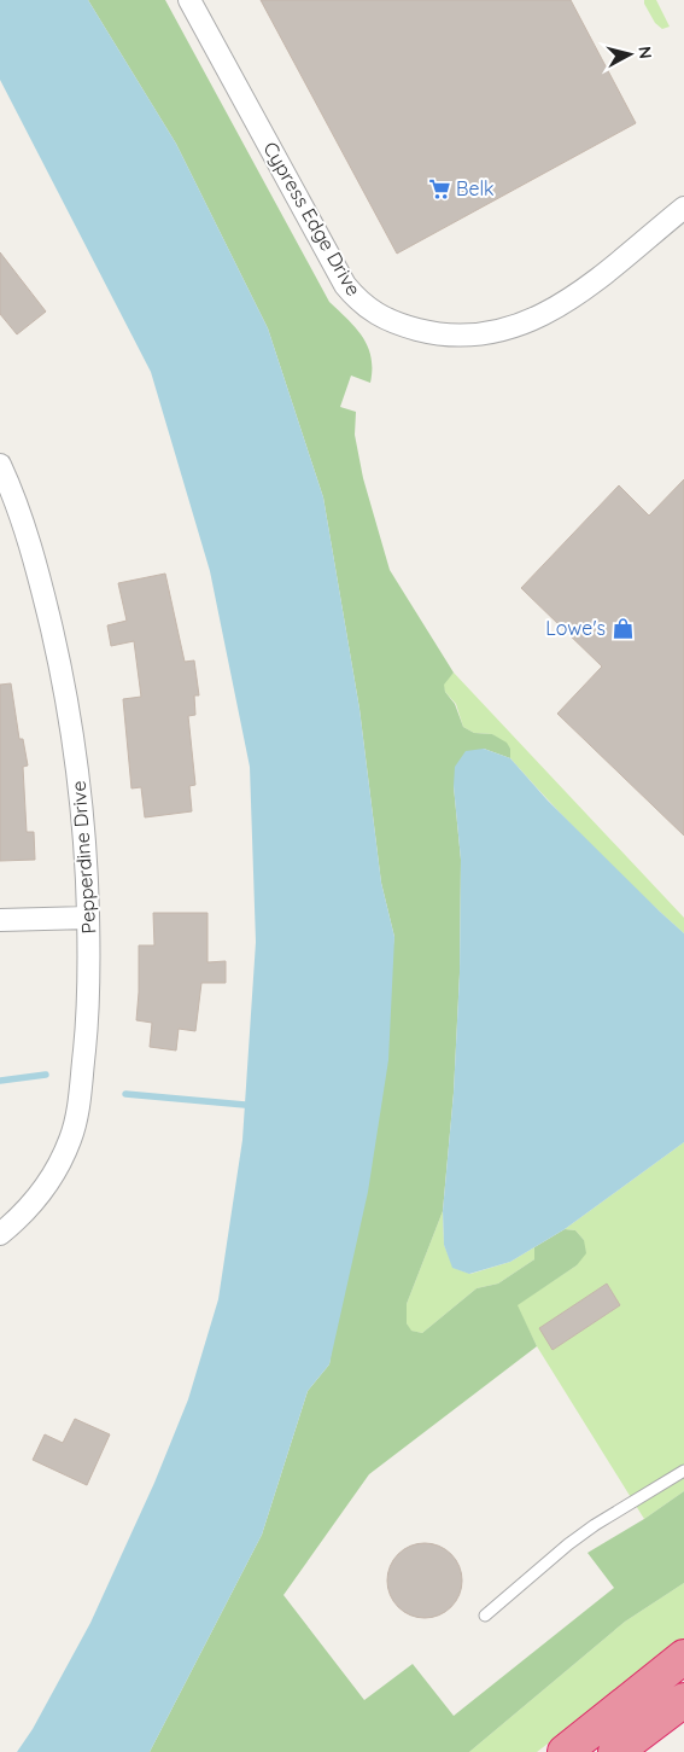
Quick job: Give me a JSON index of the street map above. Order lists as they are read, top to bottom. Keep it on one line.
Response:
{"streets":{"street":["Cypress Edge Drive","Pepperdine Drive"]},"places":{"supermarket":["Belk"],"shop":["Lowe's"]},"north":"right"}
